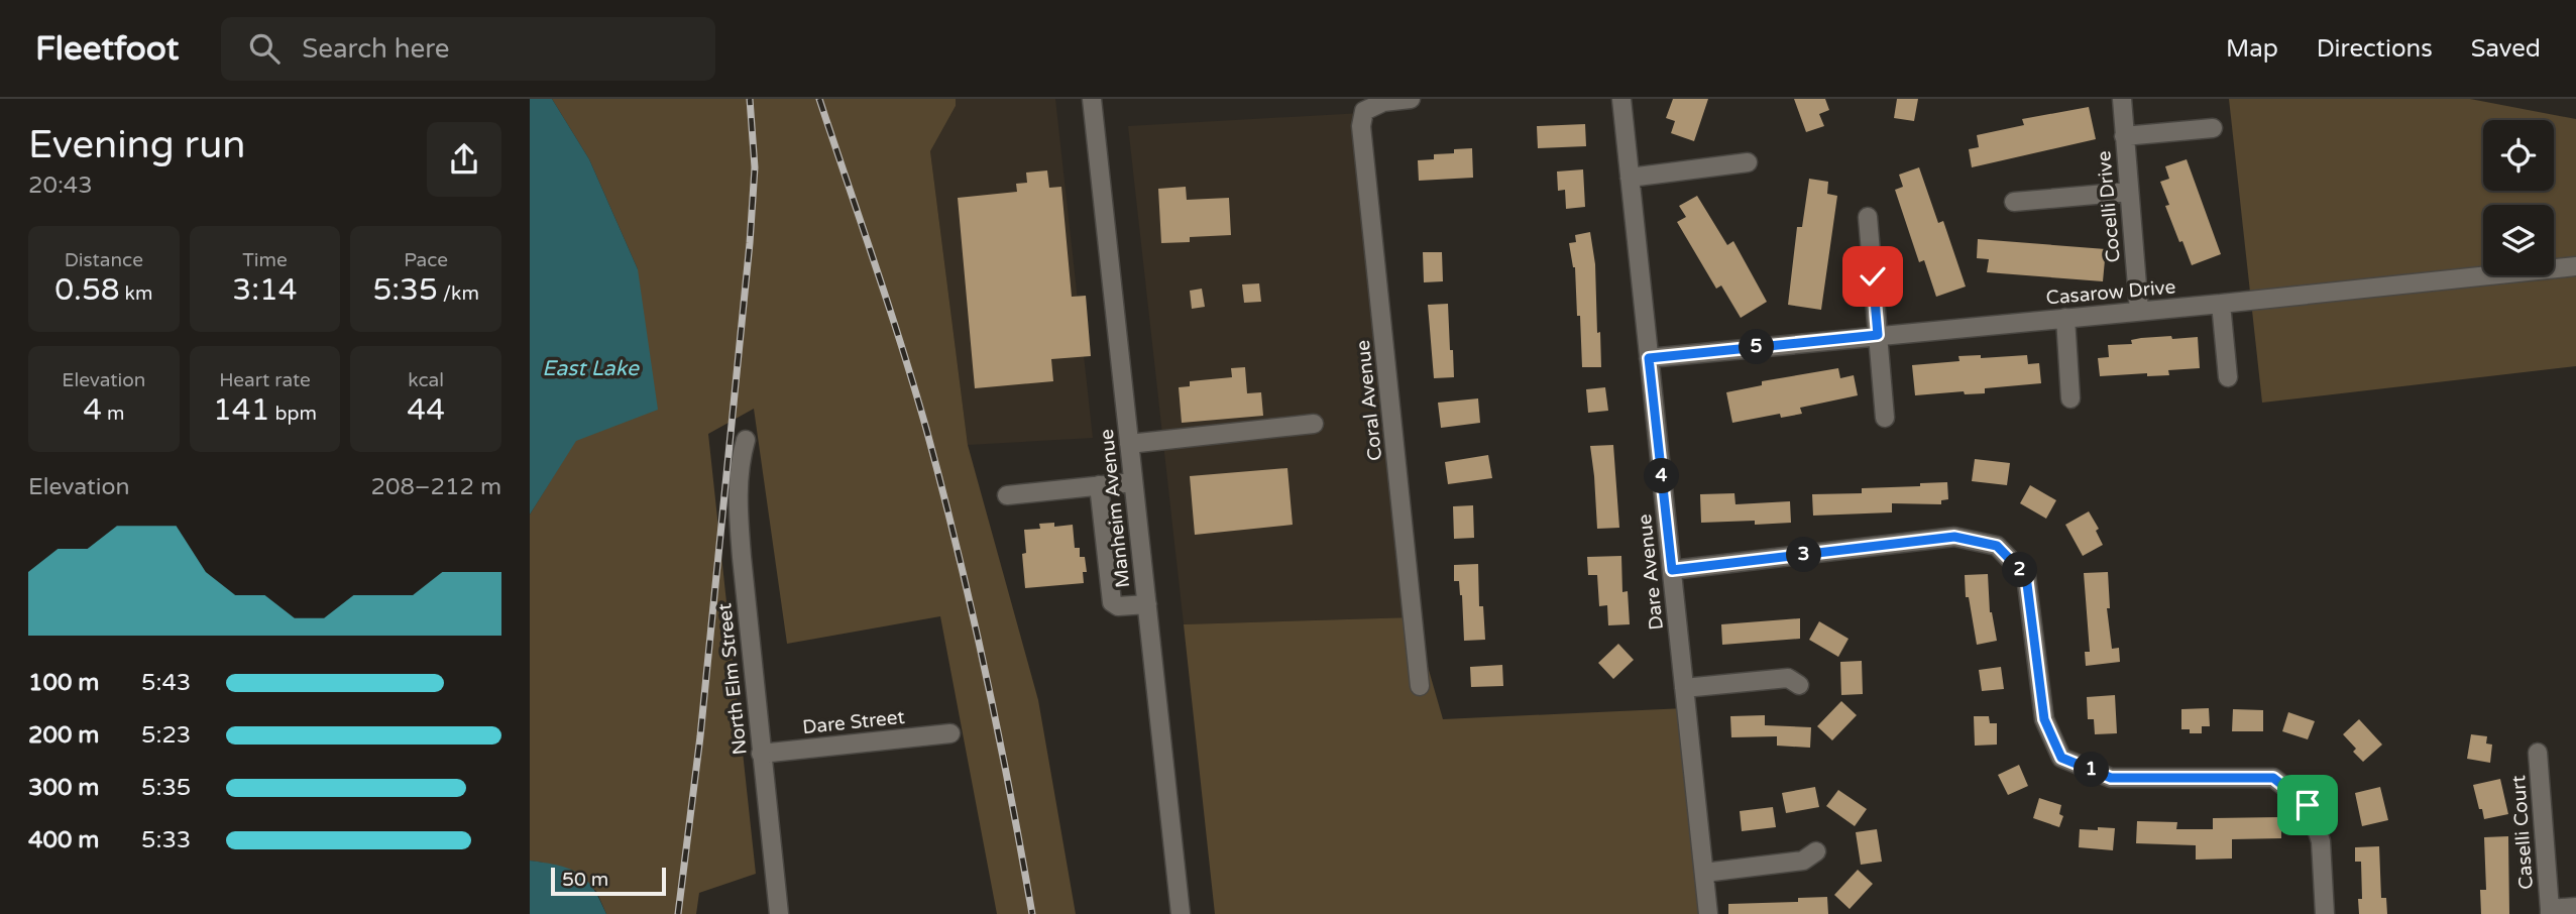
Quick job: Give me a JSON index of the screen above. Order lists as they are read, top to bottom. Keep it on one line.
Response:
{"streets":{"street":["Cocelli Drive","Casarow Drive","Coral Avenue","Manheim Avenue","Dare Avenue","North Elm Street","Dare Street","Caselli Court"]},"crossings":[["Cocelli Drive","Casarow Drive"],["Casarow Drive","Dare Avenue"],["North Elm Street","Dare Street"]],"water":["East Lake"],"scale_bar":"50 m","page":{"header":"Fleetfoot","search":"Search here","nav":["Map","Directions","Saved"],"heading":["Evening run","20:43"],"stats":[["Distance","0.58 km"],["Time","3:14"],["Pace","5:35 /km"],["Elevation","4 m"],["Heart rate","141 bpm"],["kcal","44"]],"pins":["5","4","3","2","1"],"chart":["Elevation","208–212 m"],"list":[{"name":"100 m","note":"5:43"},{"name":"200 m","note":"5:23"},{"name":"300 m","note":"5:35"},{"name":"400 m","note":"5:33"}],"scale":"50 m"}}
